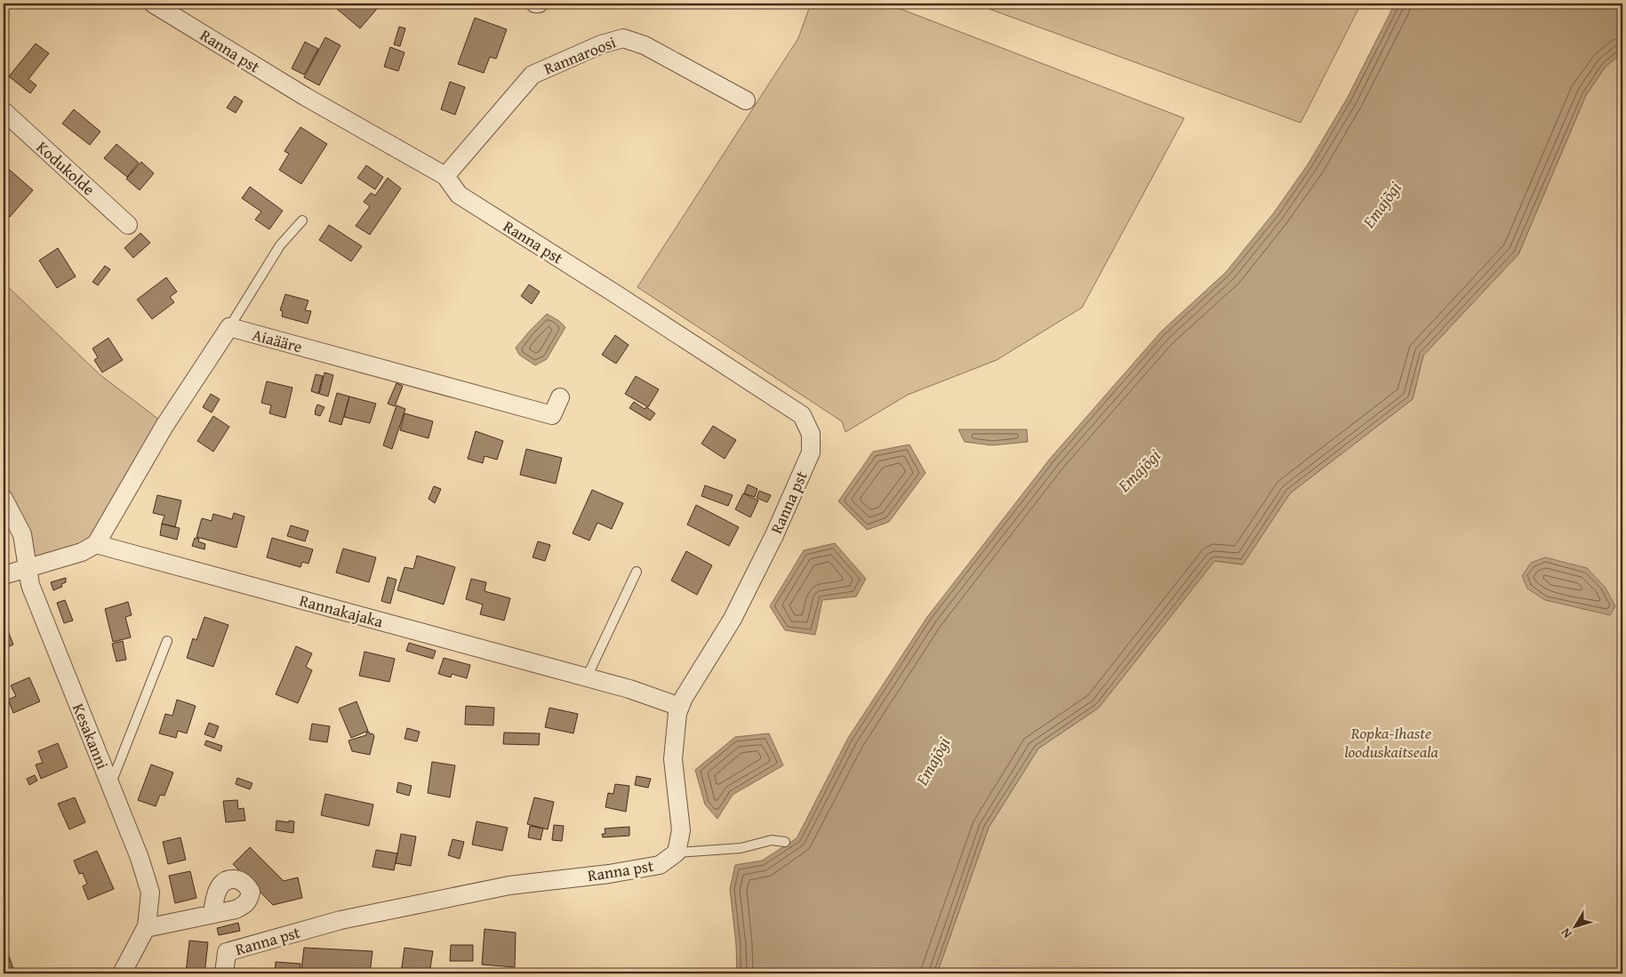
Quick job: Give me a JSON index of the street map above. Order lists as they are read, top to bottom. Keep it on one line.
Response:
{"streets":{"street":["Ranna pst","Rannaroosi","Kodukolde","Aiaääre","Rannakajaka","Kesakanni"]},"crossings":[["Ranna pst","Rannaroosi"],["Ranna pst","Rannakajaka"]],"water":["Emajõgi"],"parks":["Ropka-Ihaste looduskaitseala"],"north":"bottom left"}
